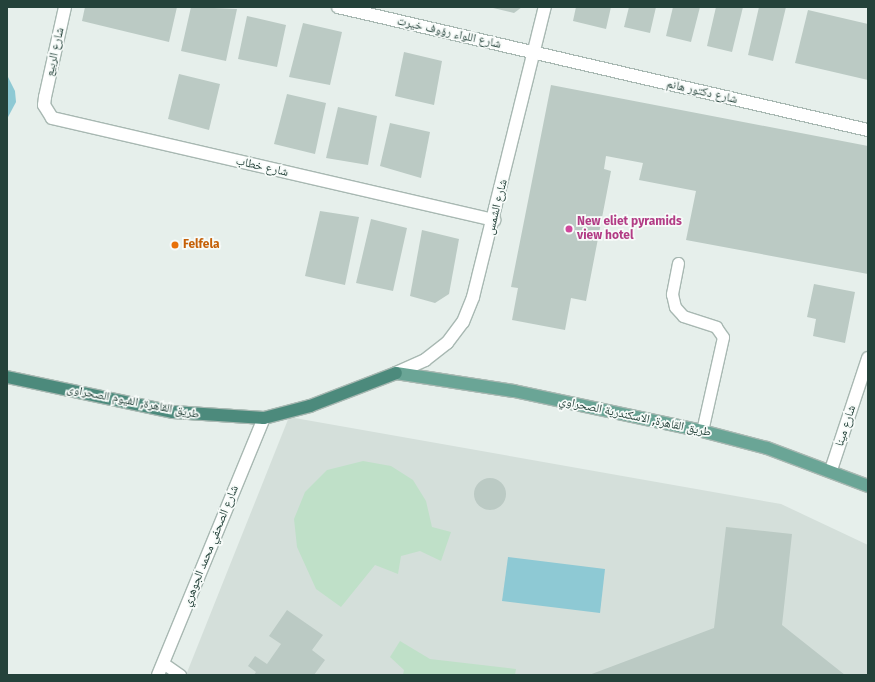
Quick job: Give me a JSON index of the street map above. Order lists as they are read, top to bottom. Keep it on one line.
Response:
{"streets":{"highway":["طريق القاهرة, الفيوم الصحراوى"],"main road":["طريق القاهرة, الاسكندرية الصحراوي"],"street":["شارع اللواء رؤوف خيرت","شارع الربيع","شارع دكتور هانم","شارع خطاب","شارع الشمس","شارع مينا","شارع الصحفي محمد الجوهري"]},"crossings":[["شارع اللواء رؤوف خيرت","شارع دكتور هانم"],["شارع اللواء رؤوف خيرت","شارع الشمس"],["شارع الربيع","شارع خطاب"],["شارع دكتور هانم","شارع الشمس"],["شارع خطاب","شارع الشمس"],["شارع الشمس","طريق القاهرة, الفيوم الصحراوى"],["شارع الشمس","طريق القاهرة, الاسكندرية الصحراوي"],["طريق القاهرة, الفيوم الصحراوى","طريق القاهرة, الاسكندرية الصحراوي"],["طريق القاهرة, الفيوم الصحراوى","شارع الصحفي محمد الجوهري"],["طريق القاهرة, الاسكندرية الصحراوي","شارع مينا"]],"places":["New eliet pyramids view hotel","Felfela"]}
